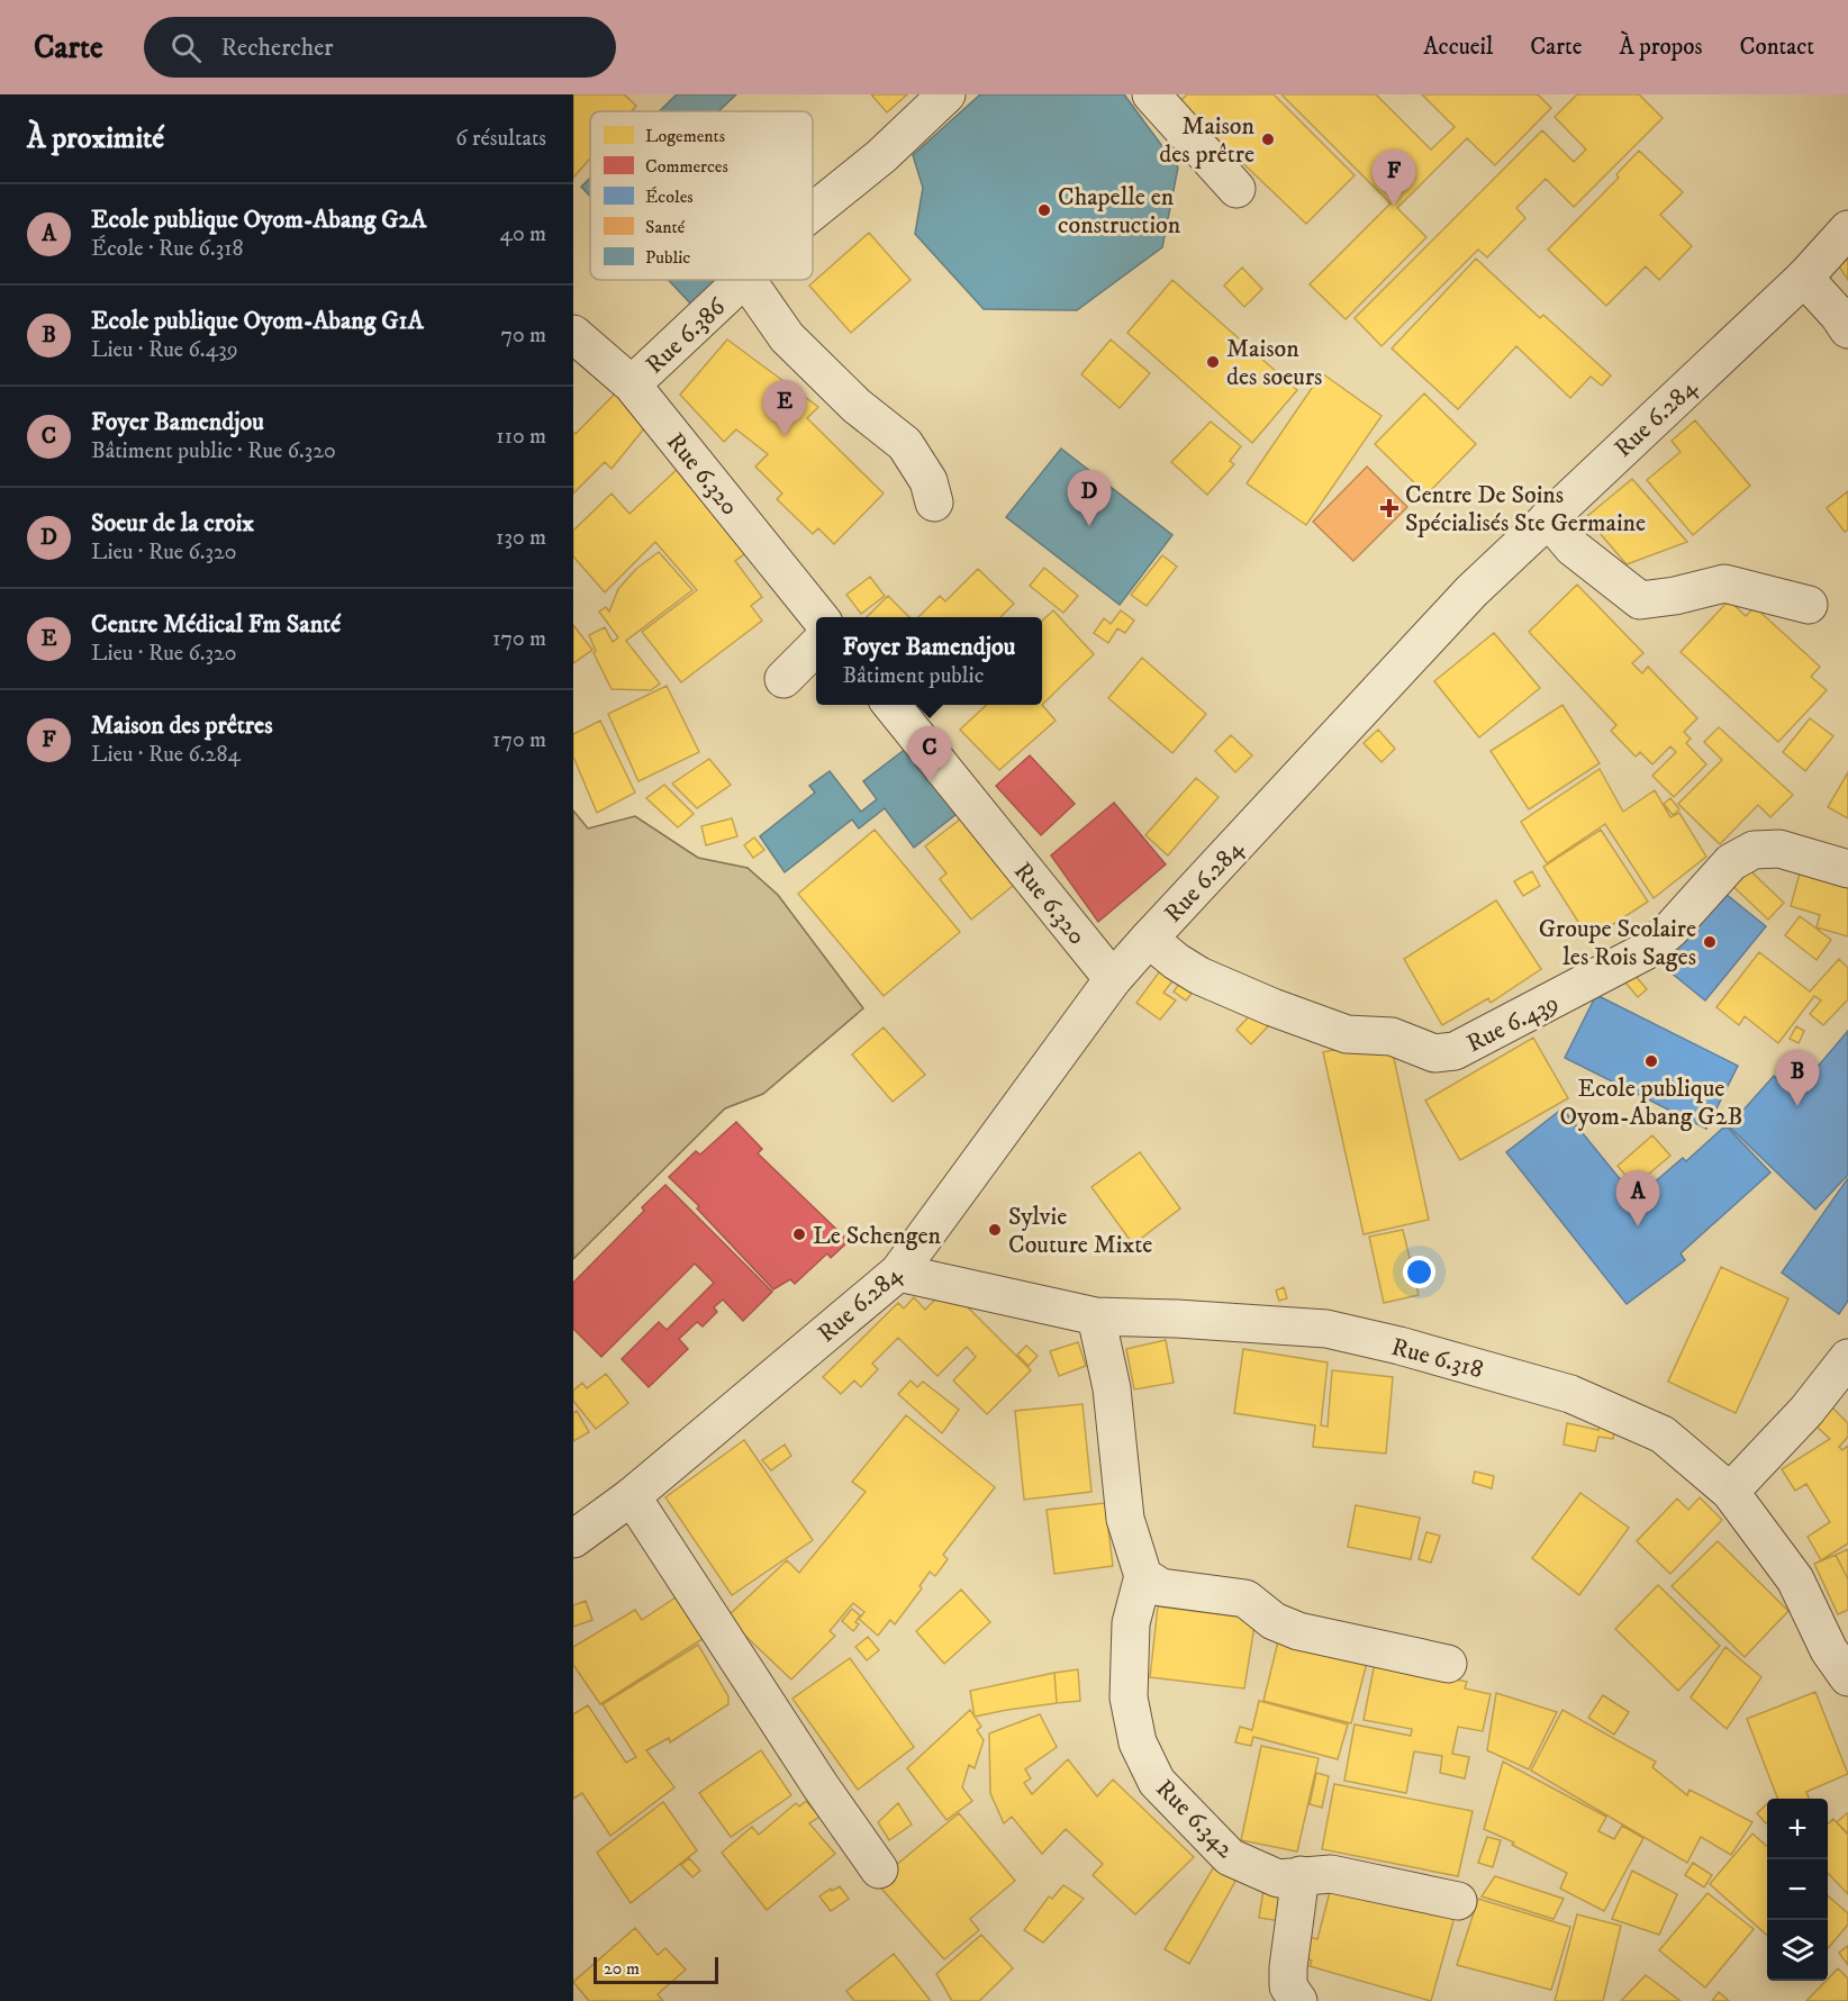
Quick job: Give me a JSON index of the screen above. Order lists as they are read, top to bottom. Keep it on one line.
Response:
{"streets":{"street":["Rue 6.386","Rue 6.284","Rue 6.320","Rue 6.439","Rue 6.318","Rue 6.342"]},"crossings":[["Rue 6.386","Rue 6.320"],["Rue 6.284","Rue 6.320"],["Rue 6.284","Rue 6.439"],["Rue 6.284","Rue 6.318"]],"places":{"other":["Maison des prêtre","Chapelle en construction","Maison des soeurs","Groupe Scolaire les Rois Sages","Ecole publique Oyom-Abang G2B","Sylvie Couture Mixte","Le Schengen"],"health":["Centre De Soins Spécialisés Ste Germaine"]},"legend":["Logements","Commerces","Écoles","Santé","Public"],"scale_bar":"20 m","page":{"header":"Carte","search":"Rechercher","nav":["Accueil","Carte","À propos","Contact"],"heading":["À proximité","6 résultats"],"pins":["F","E","D","C","B","A"],"list":[{"mark":"A","name":"Ecole publique Oyom-Abang G2A","note":"École · Rue 6.318","value":"40 m"},{"mark":"B","name":"Ecole publique Oyom-Abang G1A","note":"Lieu · Rue 6.439","value":"70 m"},{"mark":"C","name":"Foyer Bamendjou","note":"Bâtiment public · Rue 6.320","value":"110 m"},{"mark":"D","name":"Soeur de la croix","note":"Lieu · Rue 6.320","value":"130 m"},{"mark":"E","name":"Centre Médical Fm Santé","note":"Lieu · Rue 6.320","value":"170 m"},{"mark":"F","name":"Maison des prêtres","note":"Lieu · Rue 6.284","value":"170 m"}],"popup":["Foyer Bamendjou","Bâtiment public"],"map_buttons":["+","−"],"scale":"20 m"}}
